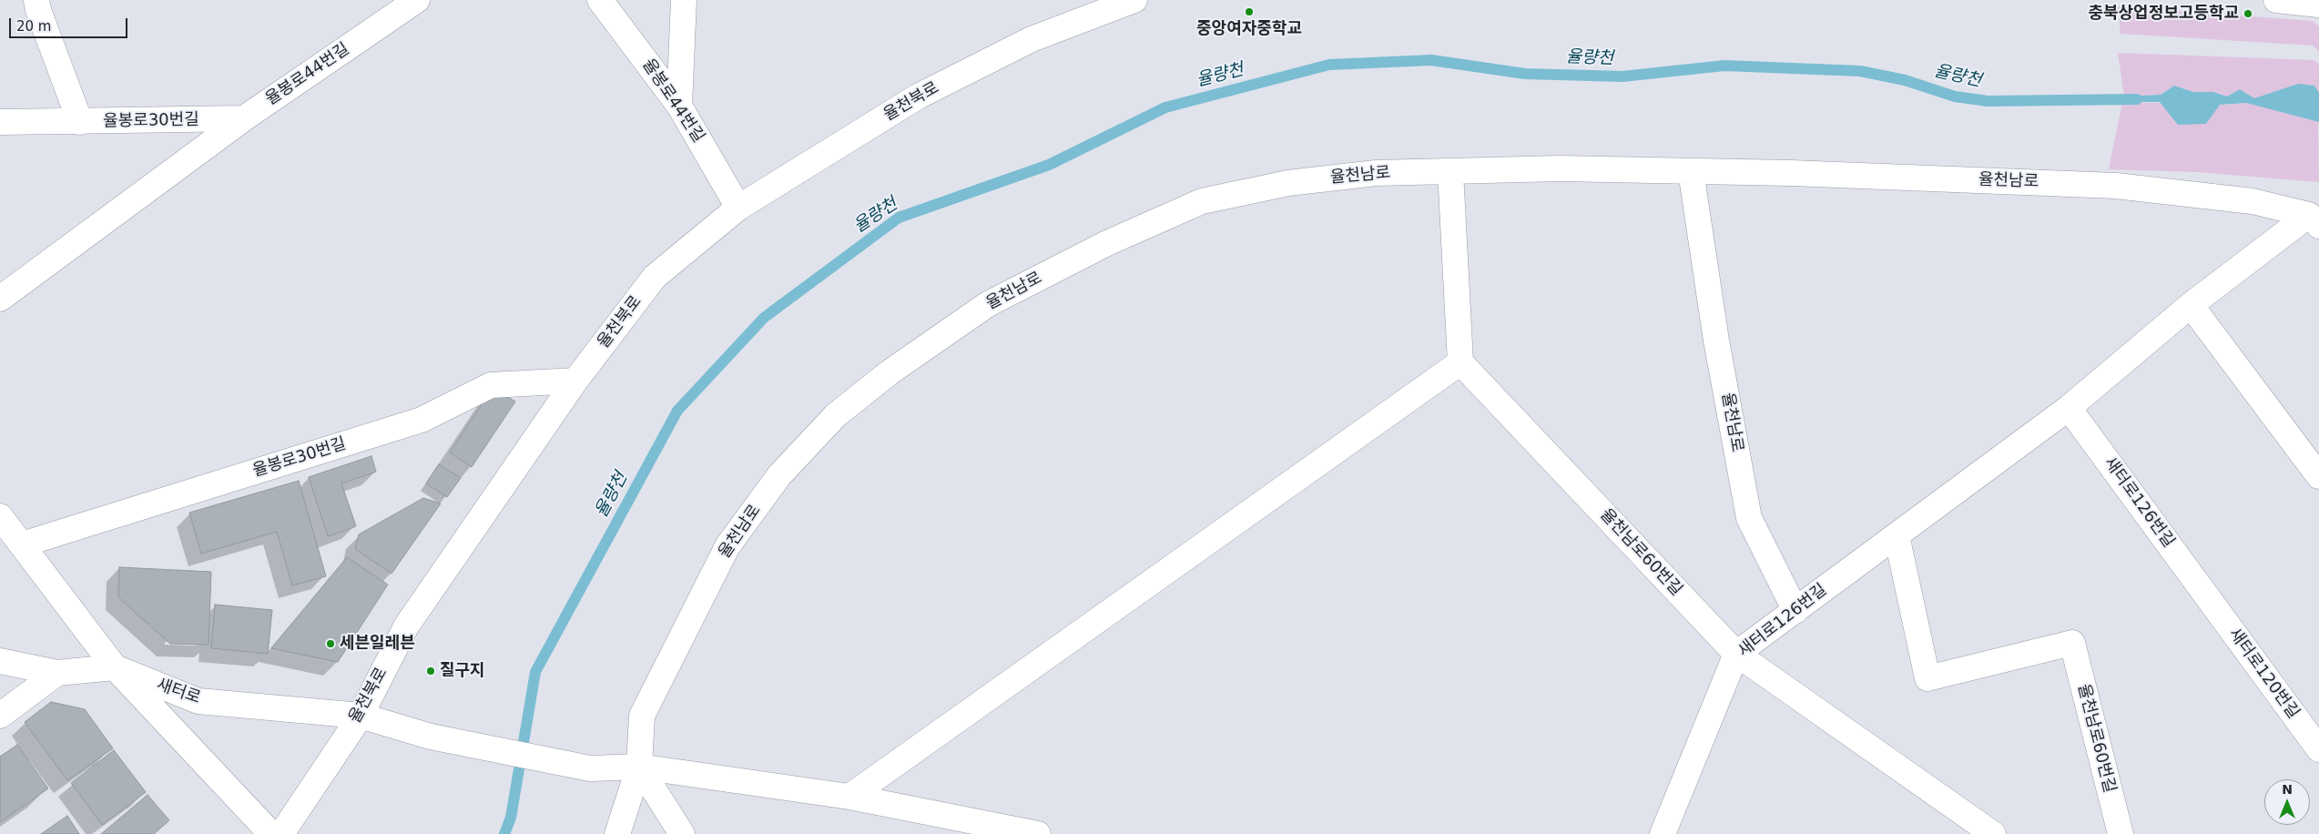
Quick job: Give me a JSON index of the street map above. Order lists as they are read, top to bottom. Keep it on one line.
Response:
{"streets":{"street":["율봉로44번길","율천북로","율봉로30번길","율천남로","새터로126번길","율천남로60번길","새터로120번길","새터로"]},"crossings":[["율봉로44번길","율천북로"],["율봉로44번길","율봉로30번길"],["율천북로","율봉로30번길"],["율천북로","새터로"],["율천남로","새터로126번길"],["율천남로","새터로"],["새터로126번길","율천남로60번길"],["새터로126번길","새터로120번길"]],"water":["율량천"],"places":["중앙여자중학교","충북상업정보고등학교","세븐일레븐","질구지"],"scale_bar":"20 m","north":"top"}
